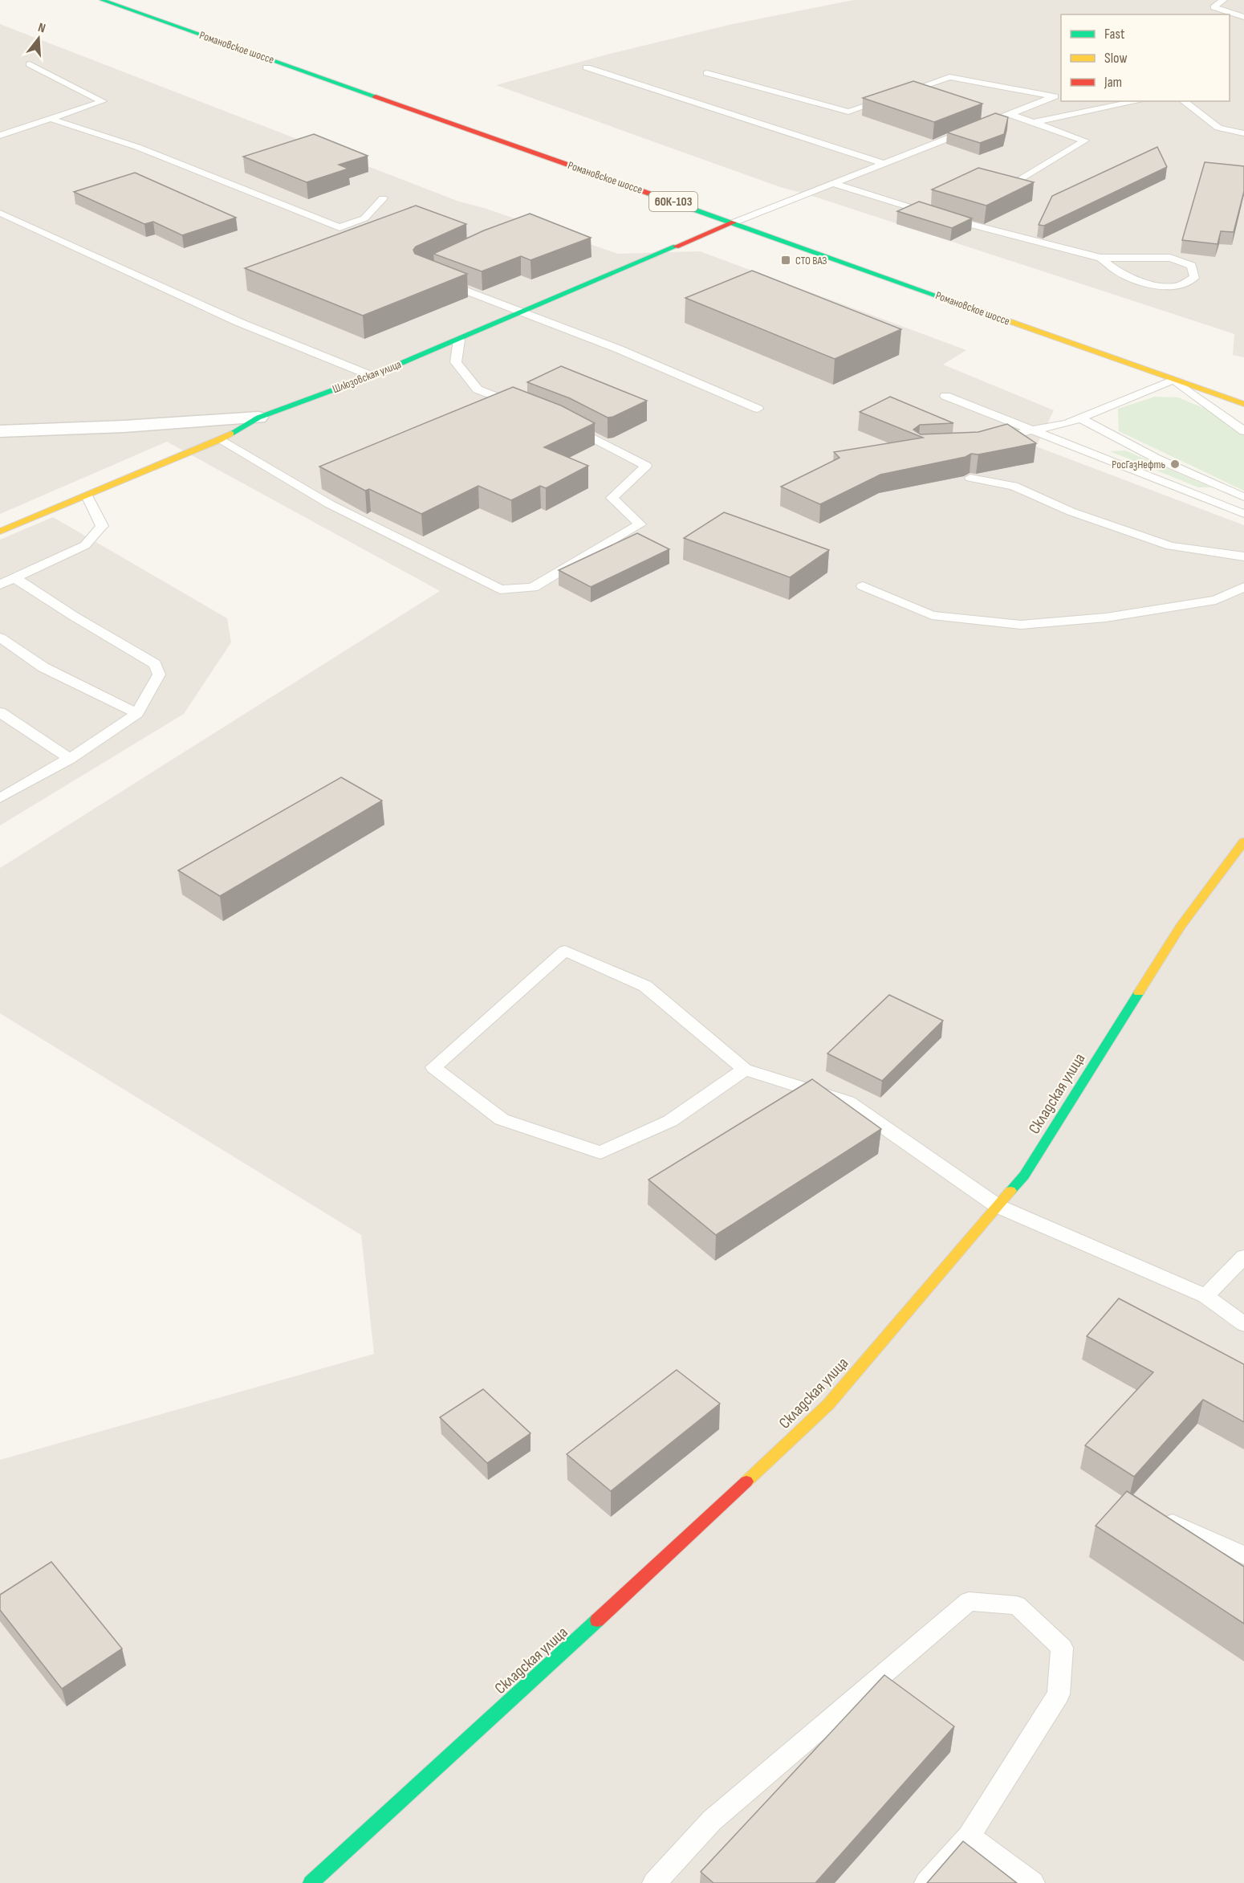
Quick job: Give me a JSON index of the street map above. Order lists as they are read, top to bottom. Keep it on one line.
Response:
{"streets":{"street":["Романовское шоссе","60К-103","Шлюзовская улица","Складская улица"]},"crossings":[["Романовское шоссе","Шлюзовская улица"]],"places":{"transit":["СТО ВАЗ"],"other":["РосГазНефть"]},"legend":["Fast","Slow","Jam"],"north":"top"}
